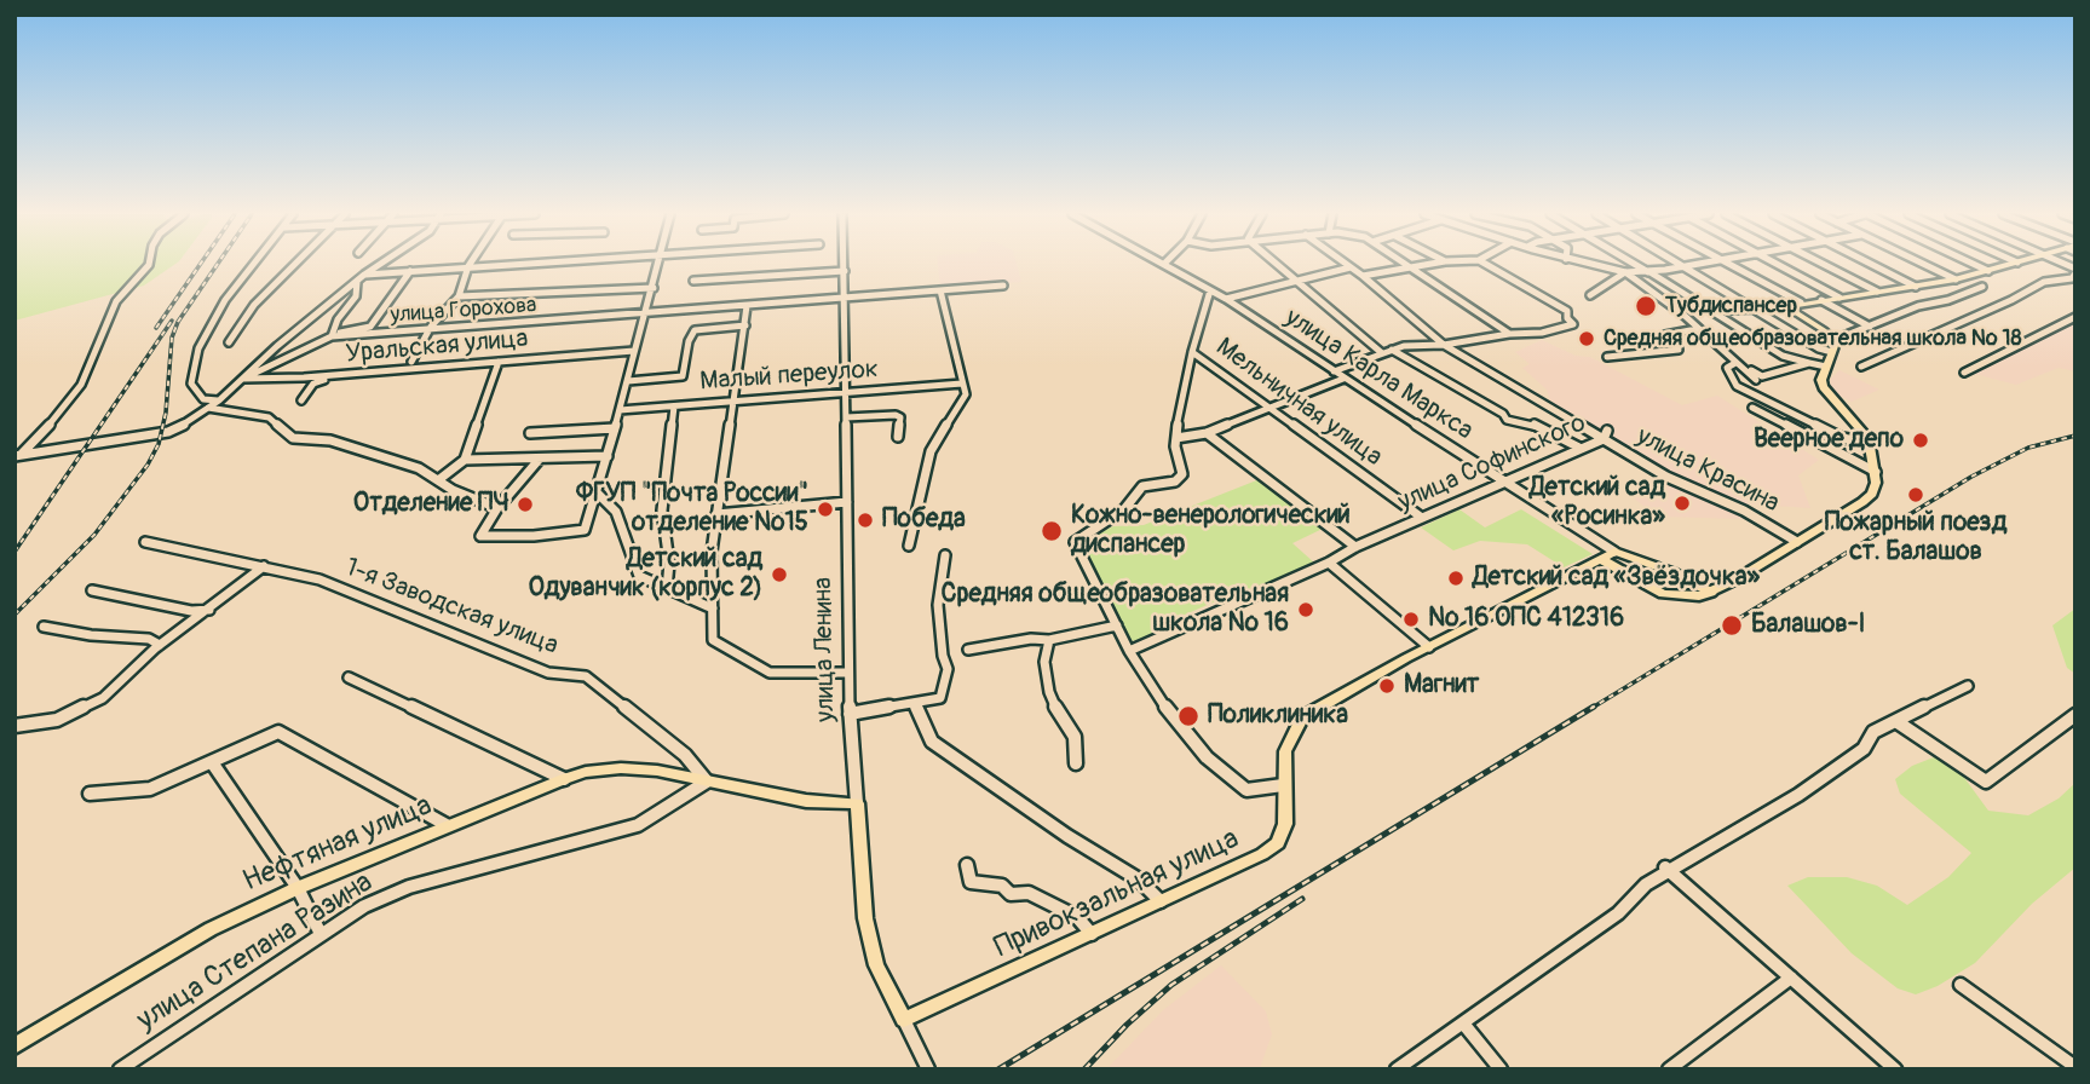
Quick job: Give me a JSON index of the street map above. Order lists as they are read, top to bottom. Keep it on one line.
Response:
{"streets":{"main road":["улица Ленина","Нефтяная улица","Привокзальная улица"],"street":["улица Горохова","Уральская улица","улица Карла Маркса","Малый переулок","Мельничная улица","улица Софинского","улица Красина","1-я Заводская улица","улица Степана Разина"]},"crossings":[["улица Горохова","улица Ленина"],["улица Карла Маркса","улица Софинского"],["улица Карла Маркса","Привокзальная улица"],["Малый переулок","улица Ленина"],["Мельничная улица","улица Софинского"],["улица Софинского","улица Красина"],["1-я Заводская улица","Нефтяная улица"],["1-я Заводская улица","улица Степана Разина"],["улица Ленина","Привокзальная улица"],["Нефтяная улица","улица Степана Разина"]],"places":["Тубдиспансер","Средняя общеобразовательная школа № 18","Веерное депо","Пожарный поезд ст. Балашов","Детский сад «Росинка»","Отделение ПЧ","ФГУП \"Почта России\" отделение №15","Победа","Кожно-венерологический диспансер","Детский сад Одуванчик (корпус 2)","Детский сад «Звёздочка»","Средняя общеобразовательная школа № 16","№ 16 ОПС 412316","Балашов-I","Магнит","Поликлиника"]}
